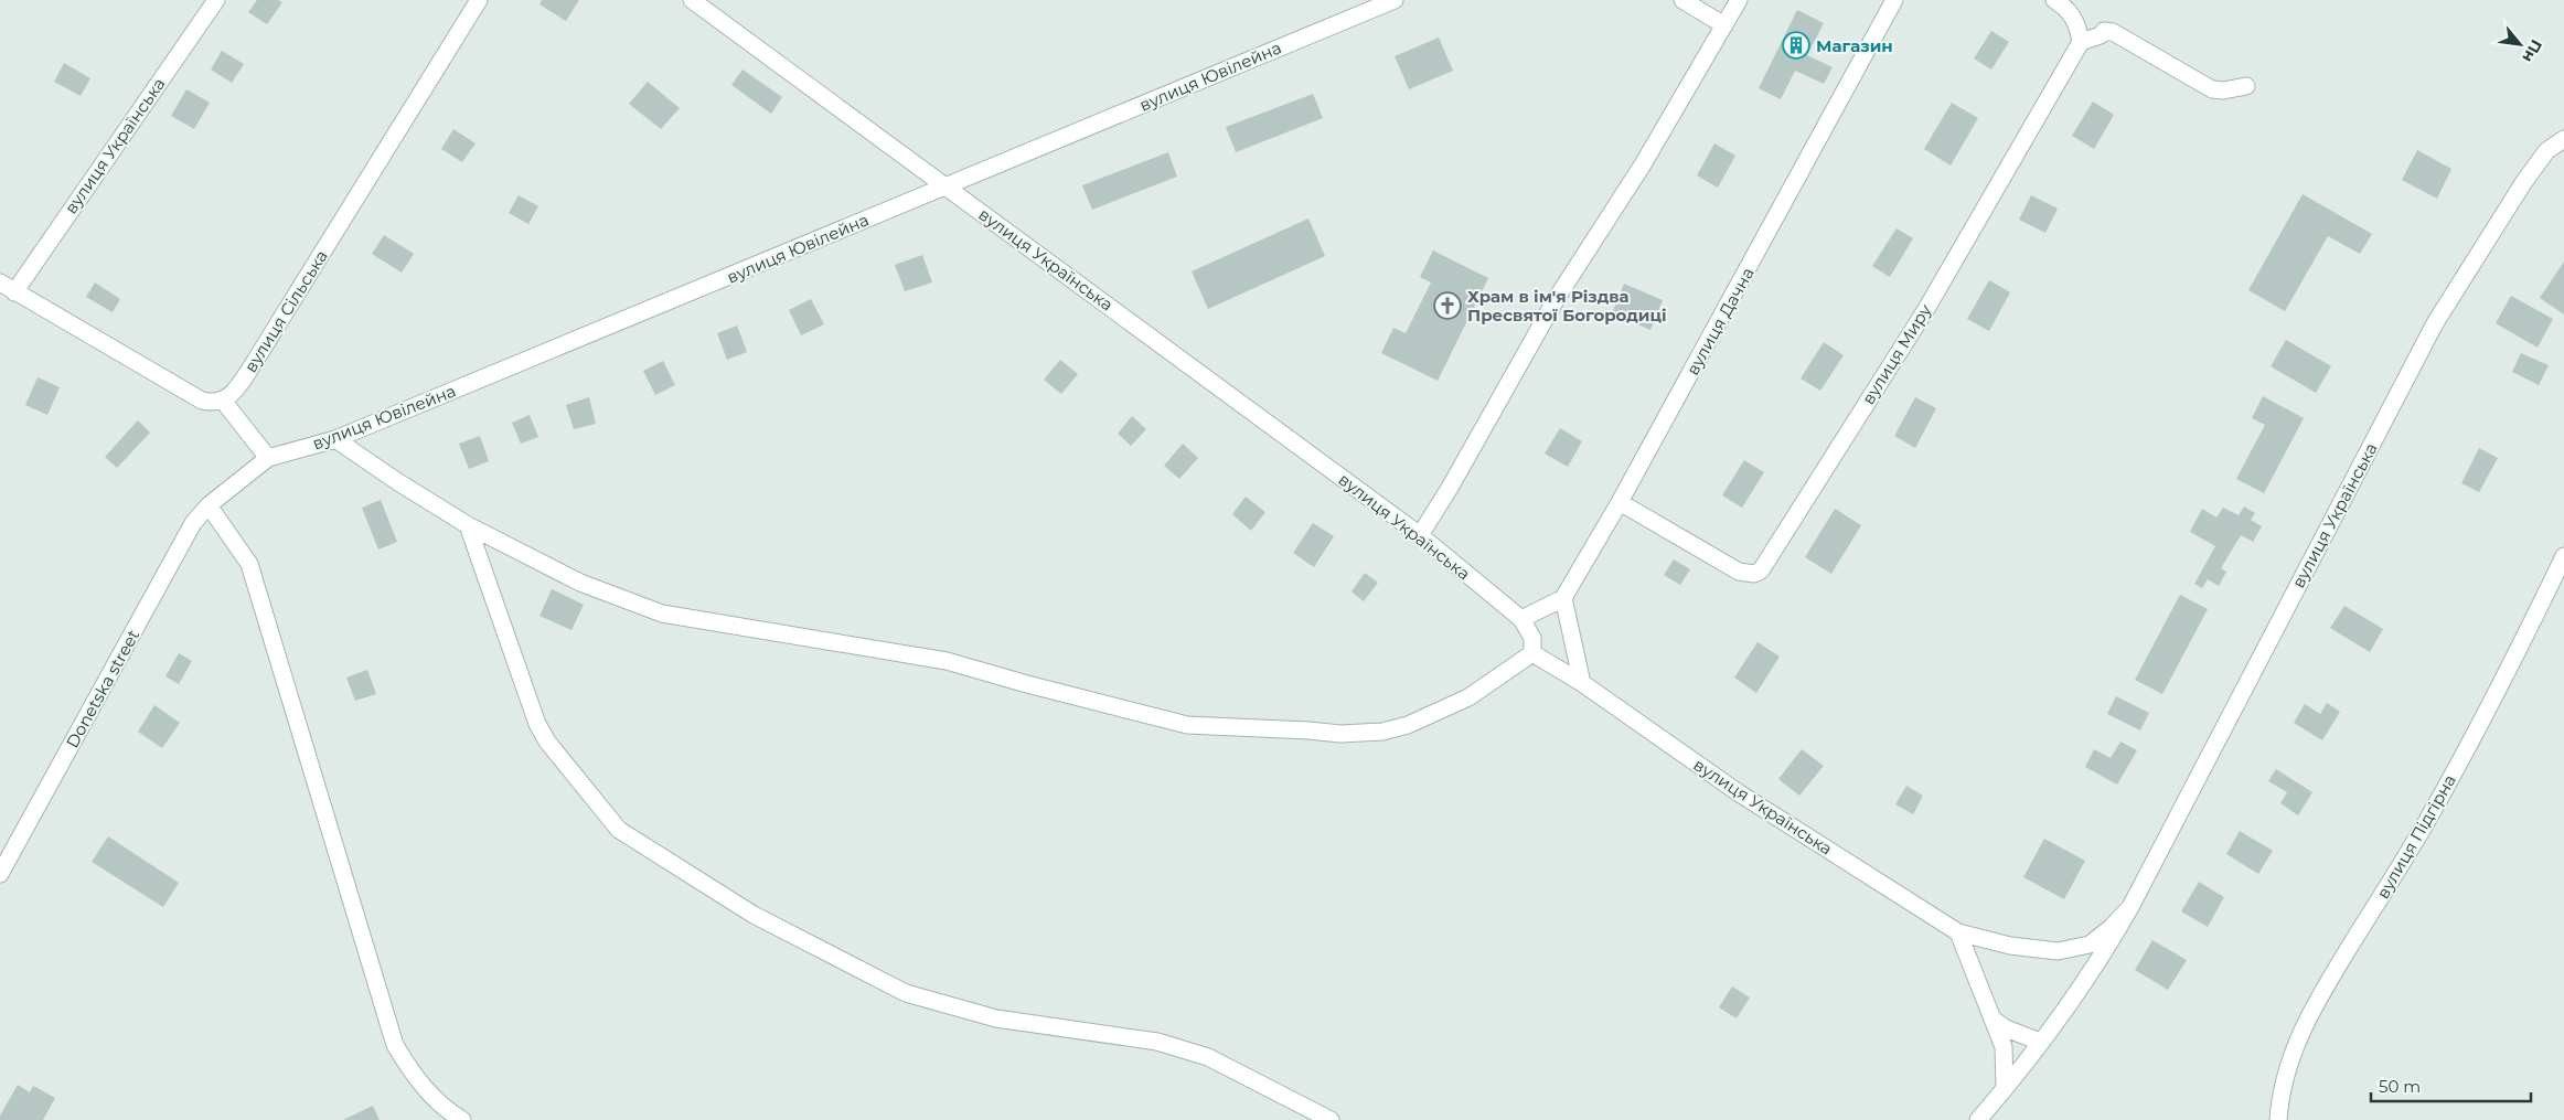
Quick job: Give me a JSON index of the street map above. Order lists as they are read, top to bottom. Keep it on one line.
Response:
{"streets":{"street":["вулиця Ювілейна","вулиця Українська","вулиця Сільська","вулиця Дачна","вулиця Миру","Donetska street","вулиця Підгірна"]},"crossings":[["вулиця Ювілейна","вулиця Українська"],["вулиця Ювілейна","Donetska street"],["вулиця Дачна","вулиця Миру"]],"places":{"building":["Магазин"],"church":["Храм в ім'я Різдва Пресвятої Богородиці"]},"scale_bar":"50 m","north":"bottom right"}
